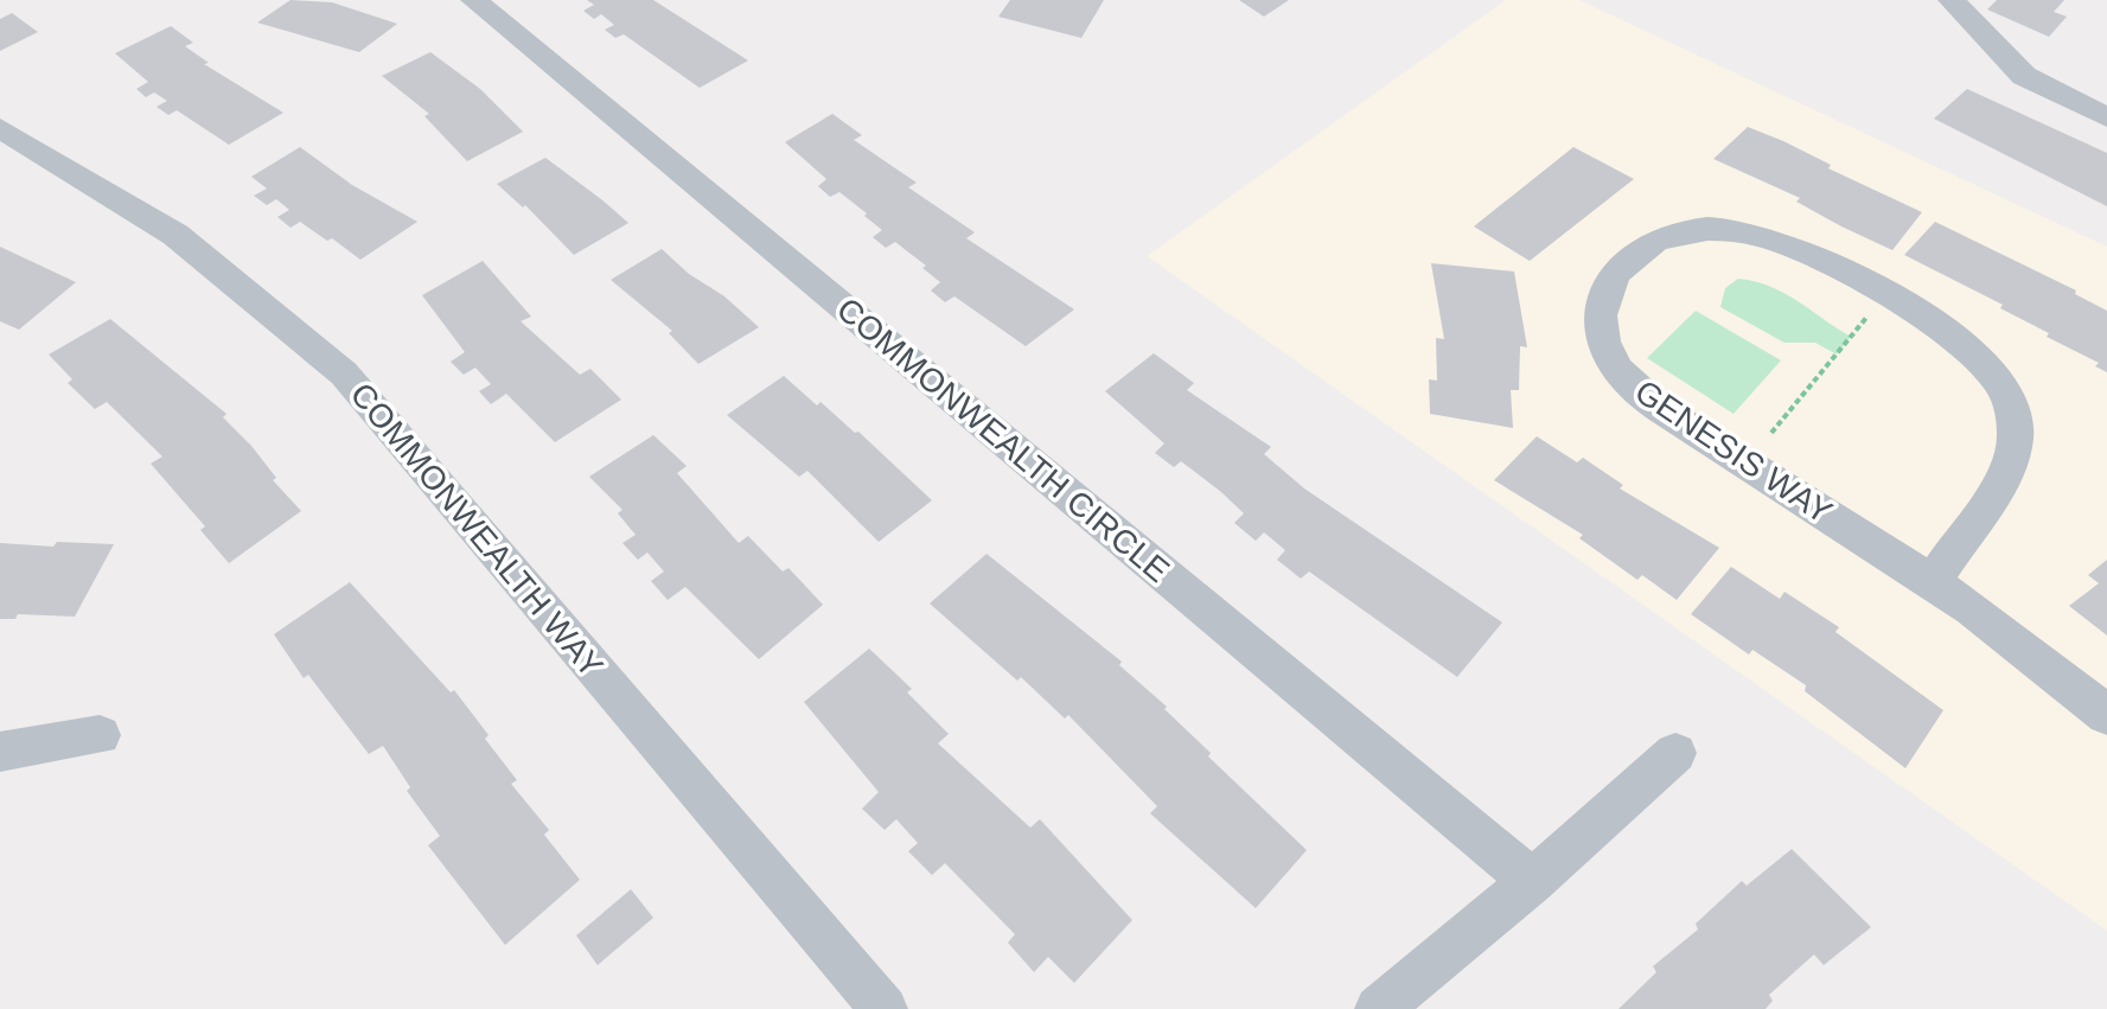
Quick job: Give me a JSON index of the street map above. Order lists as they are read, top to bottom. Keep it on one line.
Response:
{"streets":{"street":["COMMONWEALTH CIRCLE","GENESIS WAY","COMMONWEALTH WAY"]}}
